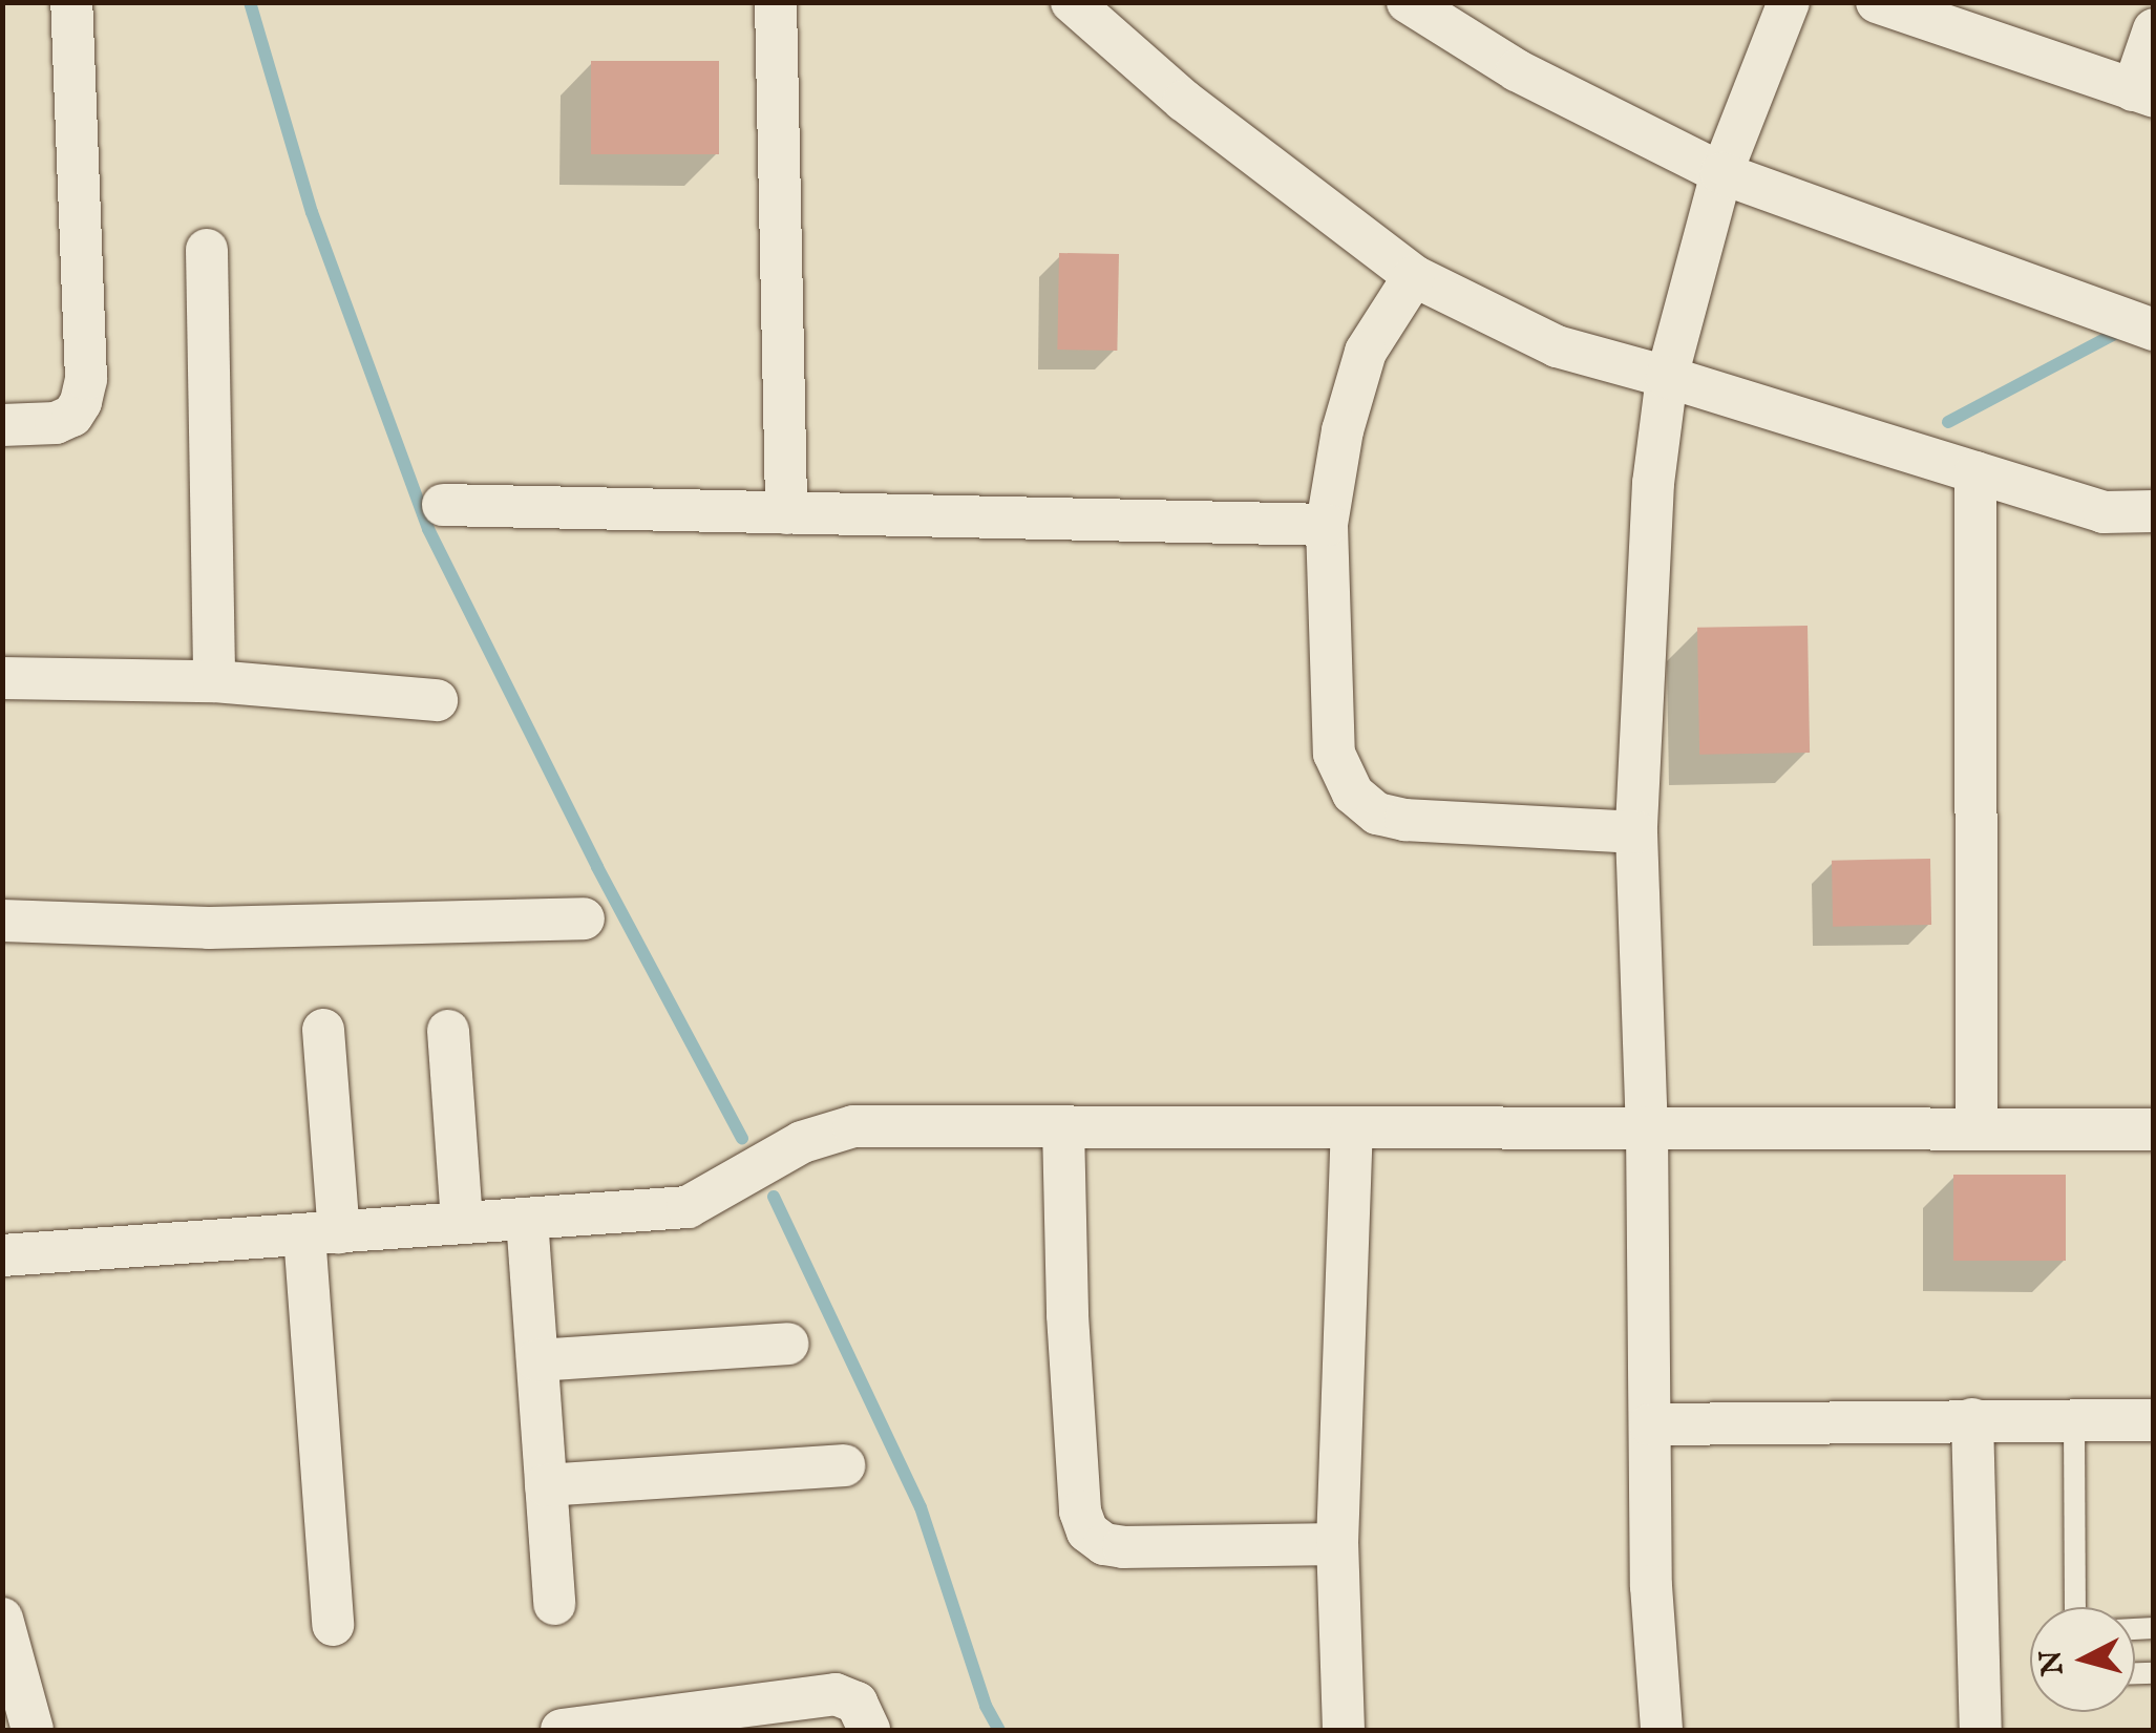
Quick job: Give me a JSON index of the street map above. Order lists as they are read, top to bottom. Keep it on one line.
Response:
{"north":"left"}
